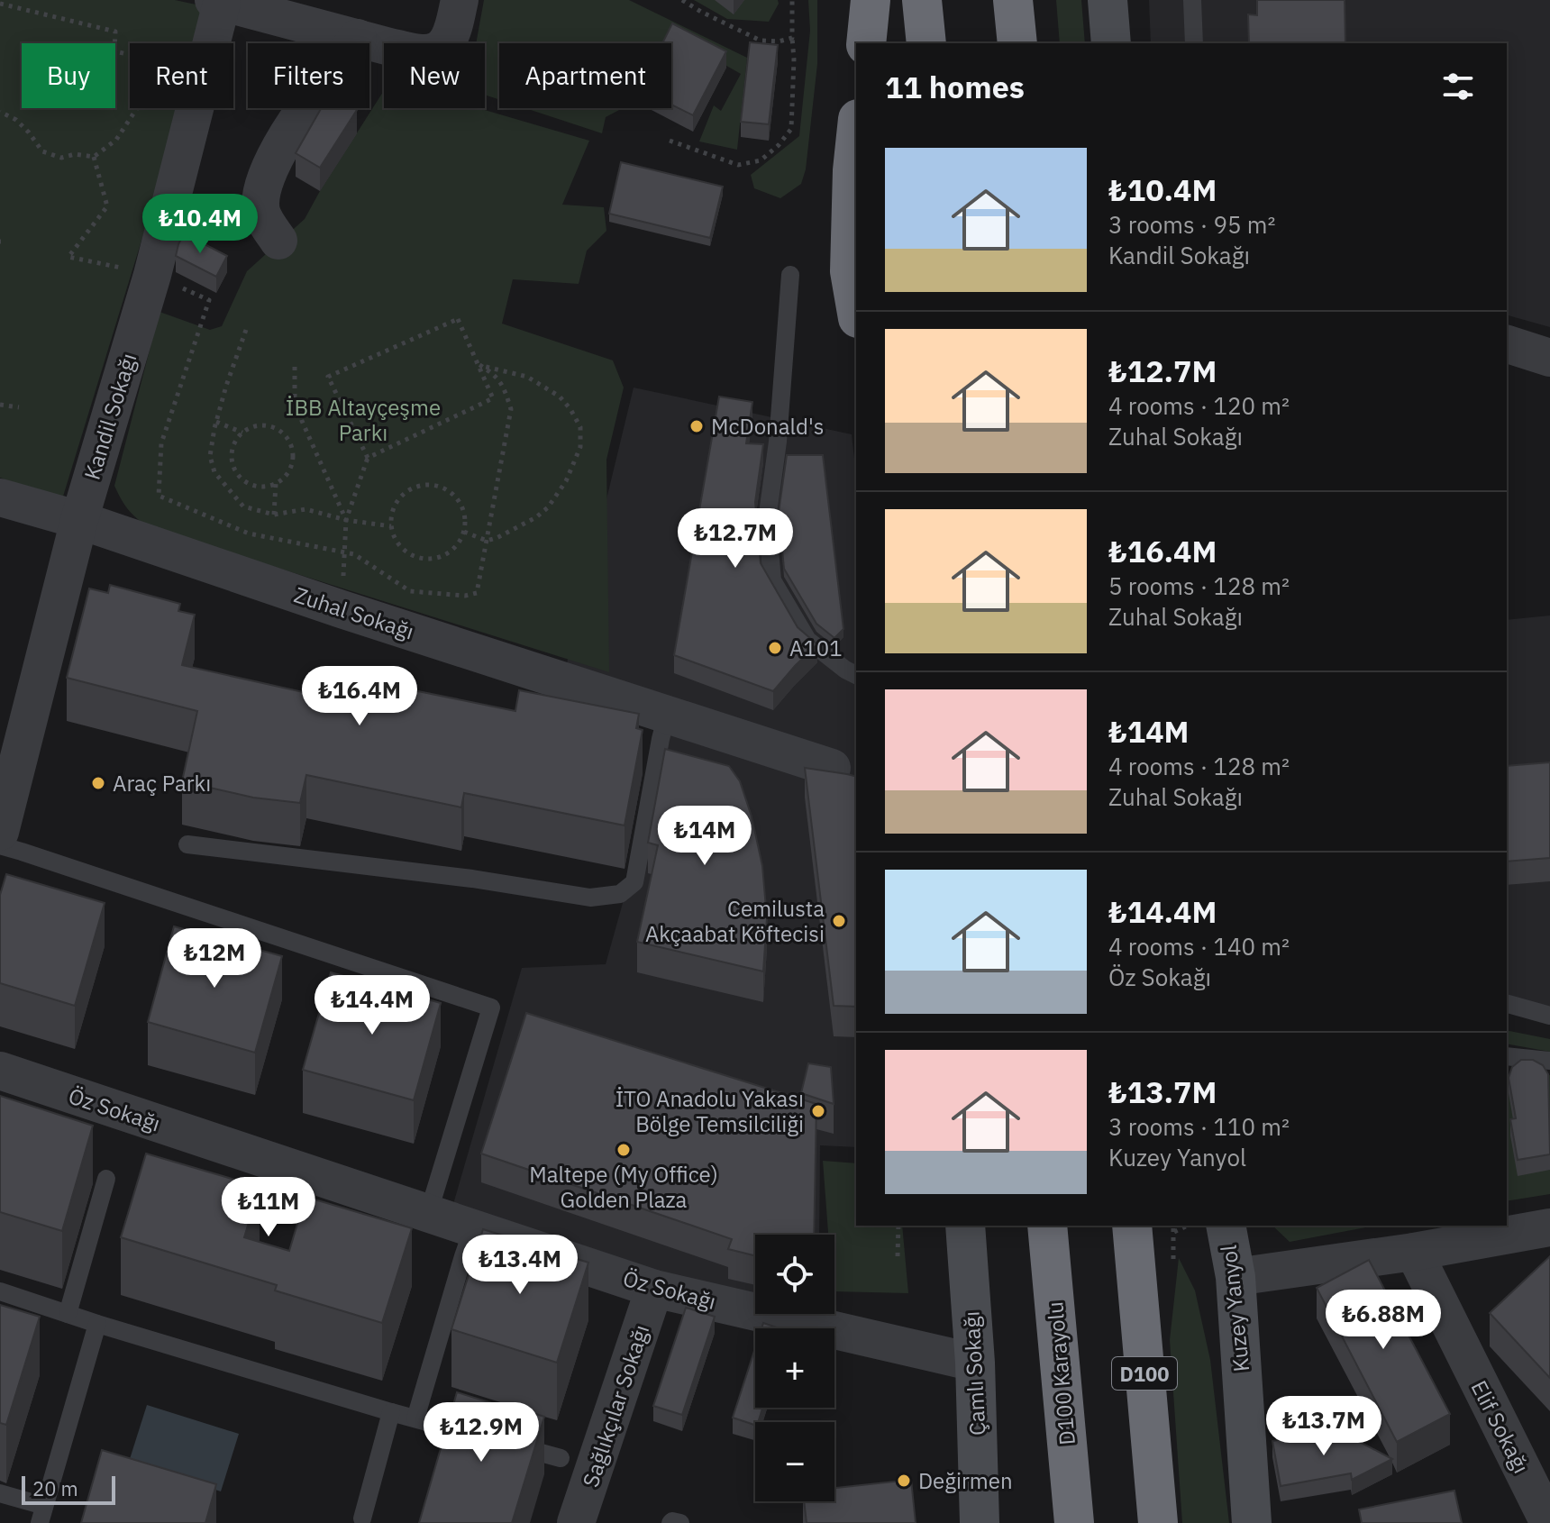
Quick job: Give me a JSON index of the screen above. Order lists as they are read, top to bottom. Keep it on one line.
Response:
{"streets":{"highway":["D100 Karayolu","D100"],"main road":["Kuzey Yanyol","Çamlı Sokağı"],"street":["Kandil Sokağı","Zuhal Sokağı","Öz Sokağı","Sağlıkçılar Sokağı","Elif Sokağı"]},"crossings":[["Kandil Sokağı","Zuhal Sokağı"],["Öz Sokağı","Çamlı Sokağı"],["Öz Sokağı","Sağlıkçılar Sokağı"]],"parks":["İBB Altayçeşme Parkı"],"places":["McDonald's","A101","Araç Parkı","Cemilusta Akçaabat Köftecisi","İTO Anadolu Yakası Bölge Temsilciliği","Maltepe (My Office) Golden Plaza","Değirmen"],"scale_bar":"20 m","page":{"chip":["Buy","Rent","Filters","New","Apartment"],"heading":"11 homes","list":[{"name":"₺10.4M","note":"3 rooms · 95 m² · Kandil Sokağı"},{"name":"₺12.7M","note":"4 rooms · 120 m² · Zuhal Sokağı"},{"name":"₺16.4M","note":"5 rooms · 128 m² · Zuhal Sokağı"},{"name":"₺14M","note":"4 rooms · 128 m² · Zuhal Sokağı"},{"name":"₺14.4M","note":"4 rooms · 140 m² · Öz Sokağı"},{"name":"₺13.7M","note":"3 rooms · 110 m² · Kuzey Yanyol"}],"price":["₺10.4M","₺12.7M","₺16.4M","₺14M","₺12M","₺14.4M","₺11M","₺13.4M","₺6.88M","₺13.7M","₺12.9M"],"map_buttons":["+","−"],"scale":"20 m"}}
